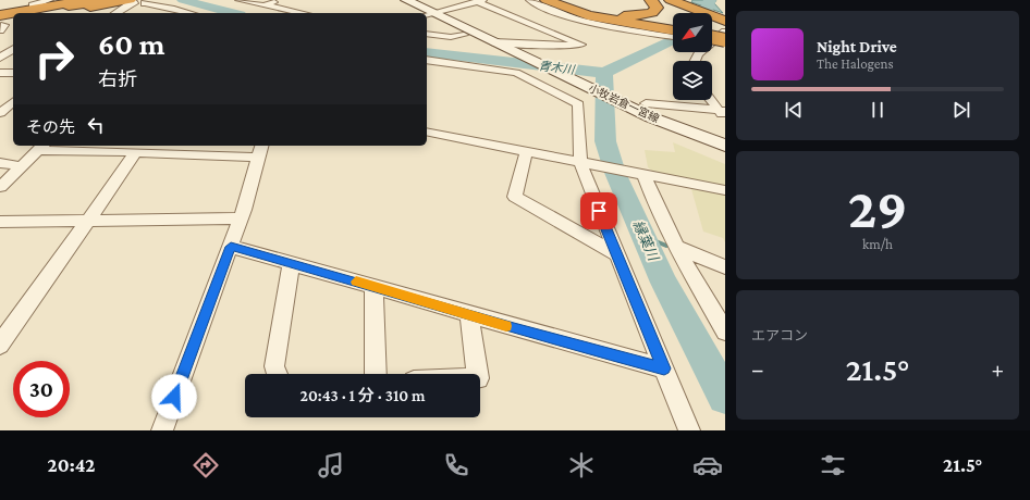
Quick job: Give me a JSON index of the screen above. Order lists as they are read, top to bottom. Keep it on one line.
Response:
{"streets":{"main road":["小牧岩倉一宮線"]},"water":["青木川","縁葉川"],"north":"bottom left","page":{"turn":["60 m","右折"],"song":["Night Drive","The Halogens"],"then":"その先","tile":[["29","km/h"],"エアコン"],"heat":["−","21.5°","+"],"limit":"30","trip":"20:43 · 1 分 · 310 m","tabs":["20:42","21.5°"]}}
